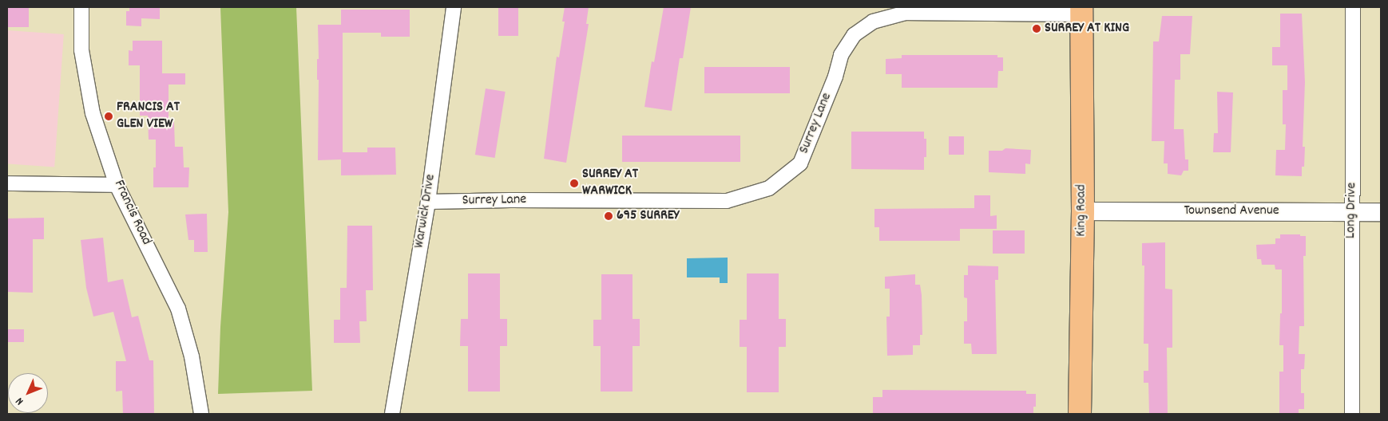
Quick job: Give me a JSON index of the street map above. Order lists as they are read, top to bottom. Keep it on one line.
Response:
{"streets":{"main road":["King Road"],"street":["Surrey Lane","Long Drive","Warwick Drive","Townsend Avenue","Francis Road"]},"crossings":[["Surrey Lane","King Road"],["Surrey Lane","Warwick Drive"],["King Road","Townsend Avenue"],["Long Drive","Townsend Avenue"]],"places":["SURREY AT KING","FRANCIS AT GLEN VIEW","SURREY AT WARWICK","695 SURREY"],"north":"bottom left"}
